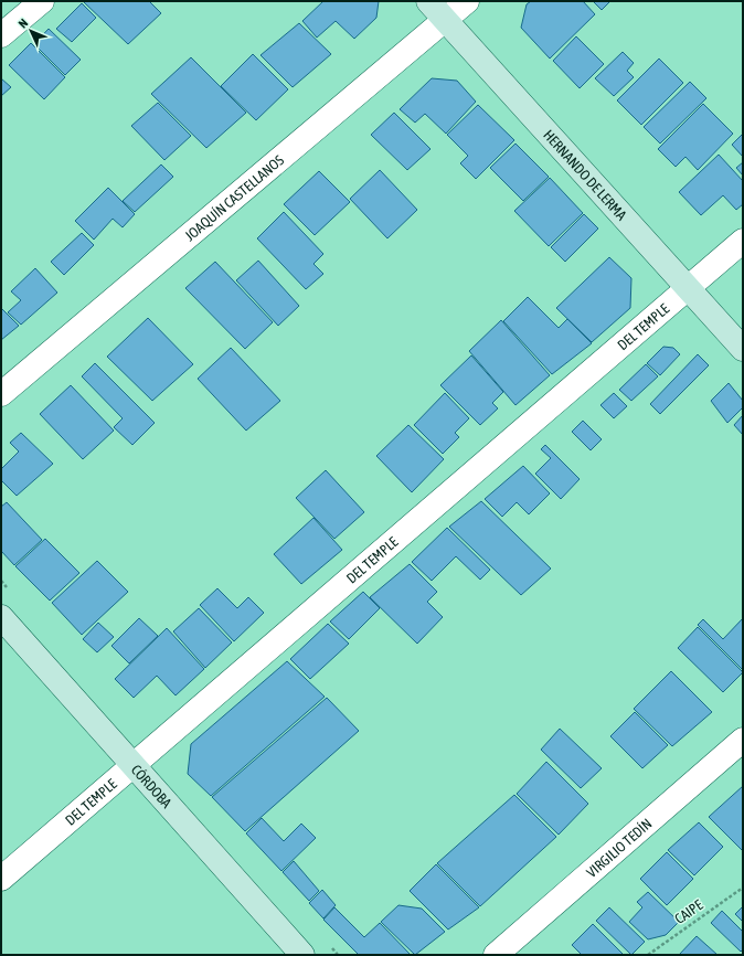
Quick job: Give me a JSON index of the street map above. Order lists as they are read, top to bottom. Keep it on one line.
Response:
{"streets":{"main road":["HERNANDO DE LERMA","CÓRDOBA"],"street":["JOAQUÍN CASTELLANOS","DEL TEMPLE","VIRGILIO TEDÍN"],"path":["CAIPE"]},"crossings":[["HERNANDO DE LERMA","JOAQUÍN CASTELLANOS"],["HERNANDO DE LERMA","DEL TEMPLE"],["DEL TEMPLE","CÓRDOBA"]],"north":"top left"}
